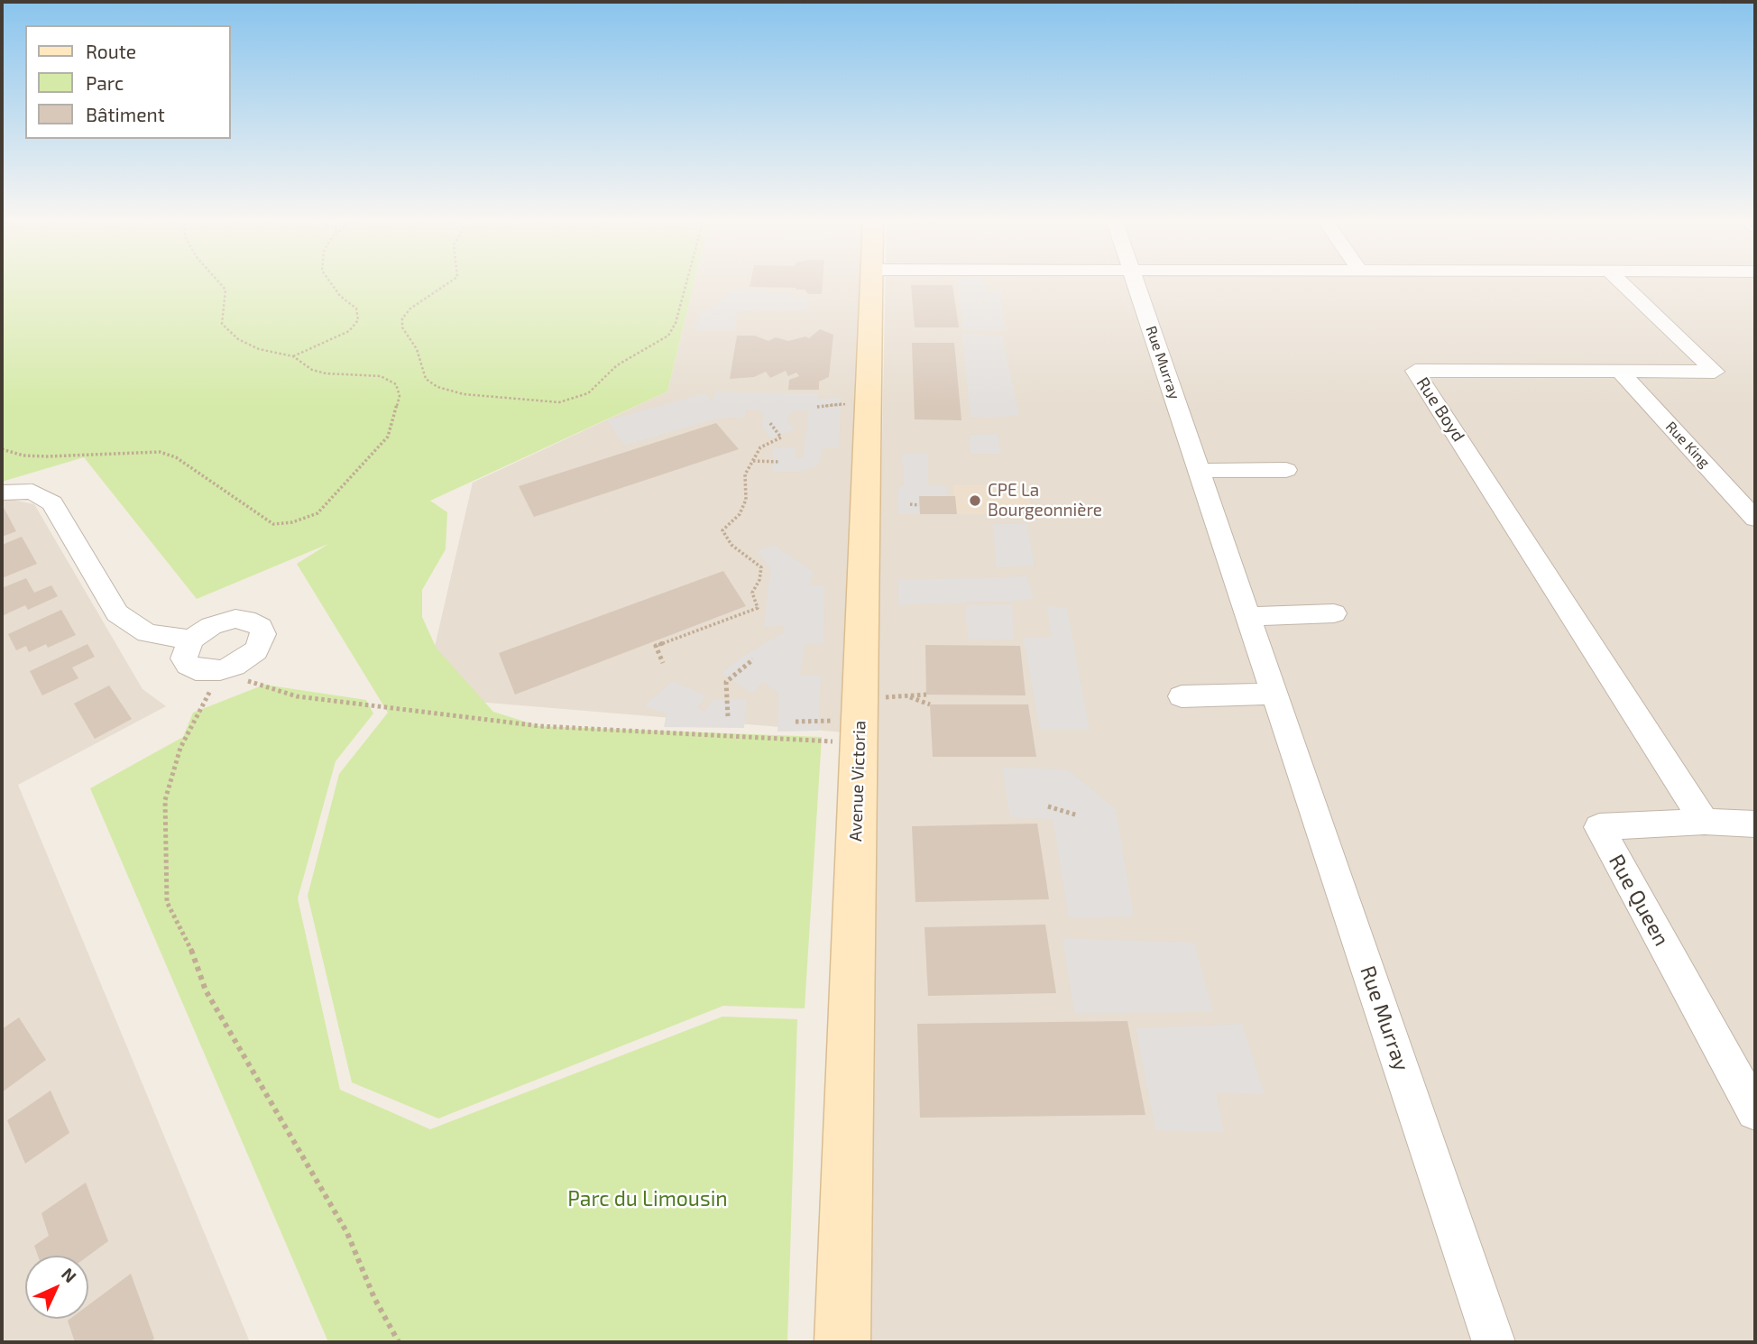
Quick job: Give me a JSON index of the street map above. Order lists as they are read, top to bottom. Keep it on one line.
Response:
{"streets":{"street":["Rue Murray","Rue Boyd","Rue King","Avenue Victoria","Rue Queen"]},"crossings":[["Rue Boyd","Rue King"],["Rue Boyd","Rue Queen"]],"parks":["Parc du Limousin"],"places":["CPE La Bourgeonnière"],"legend":["Route","Parc","Bâtiment"],"north":"top right"}
